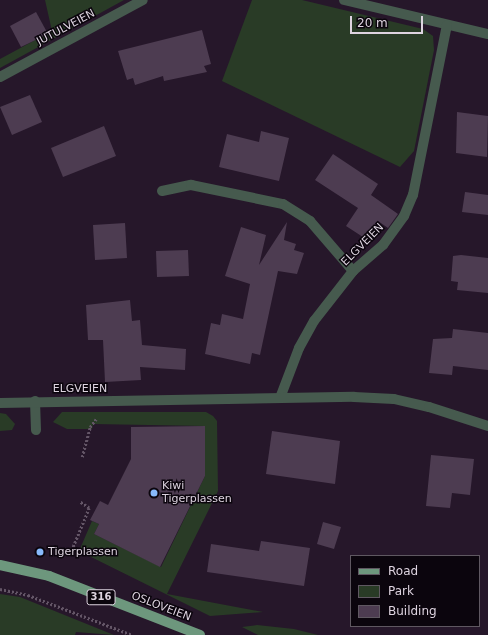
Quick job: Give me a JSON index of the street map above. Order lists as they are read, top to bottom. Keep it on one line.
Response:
{"streets":{"main road":["316","OSLOVEIEN"],"street":["JUTULVEIEN","ELGVEIEN"]},"places":["Kiwi Tigerplassen","Tigerplassen"],"legend":["Road","Park","Building"],"scale_bar":"20 m"}
